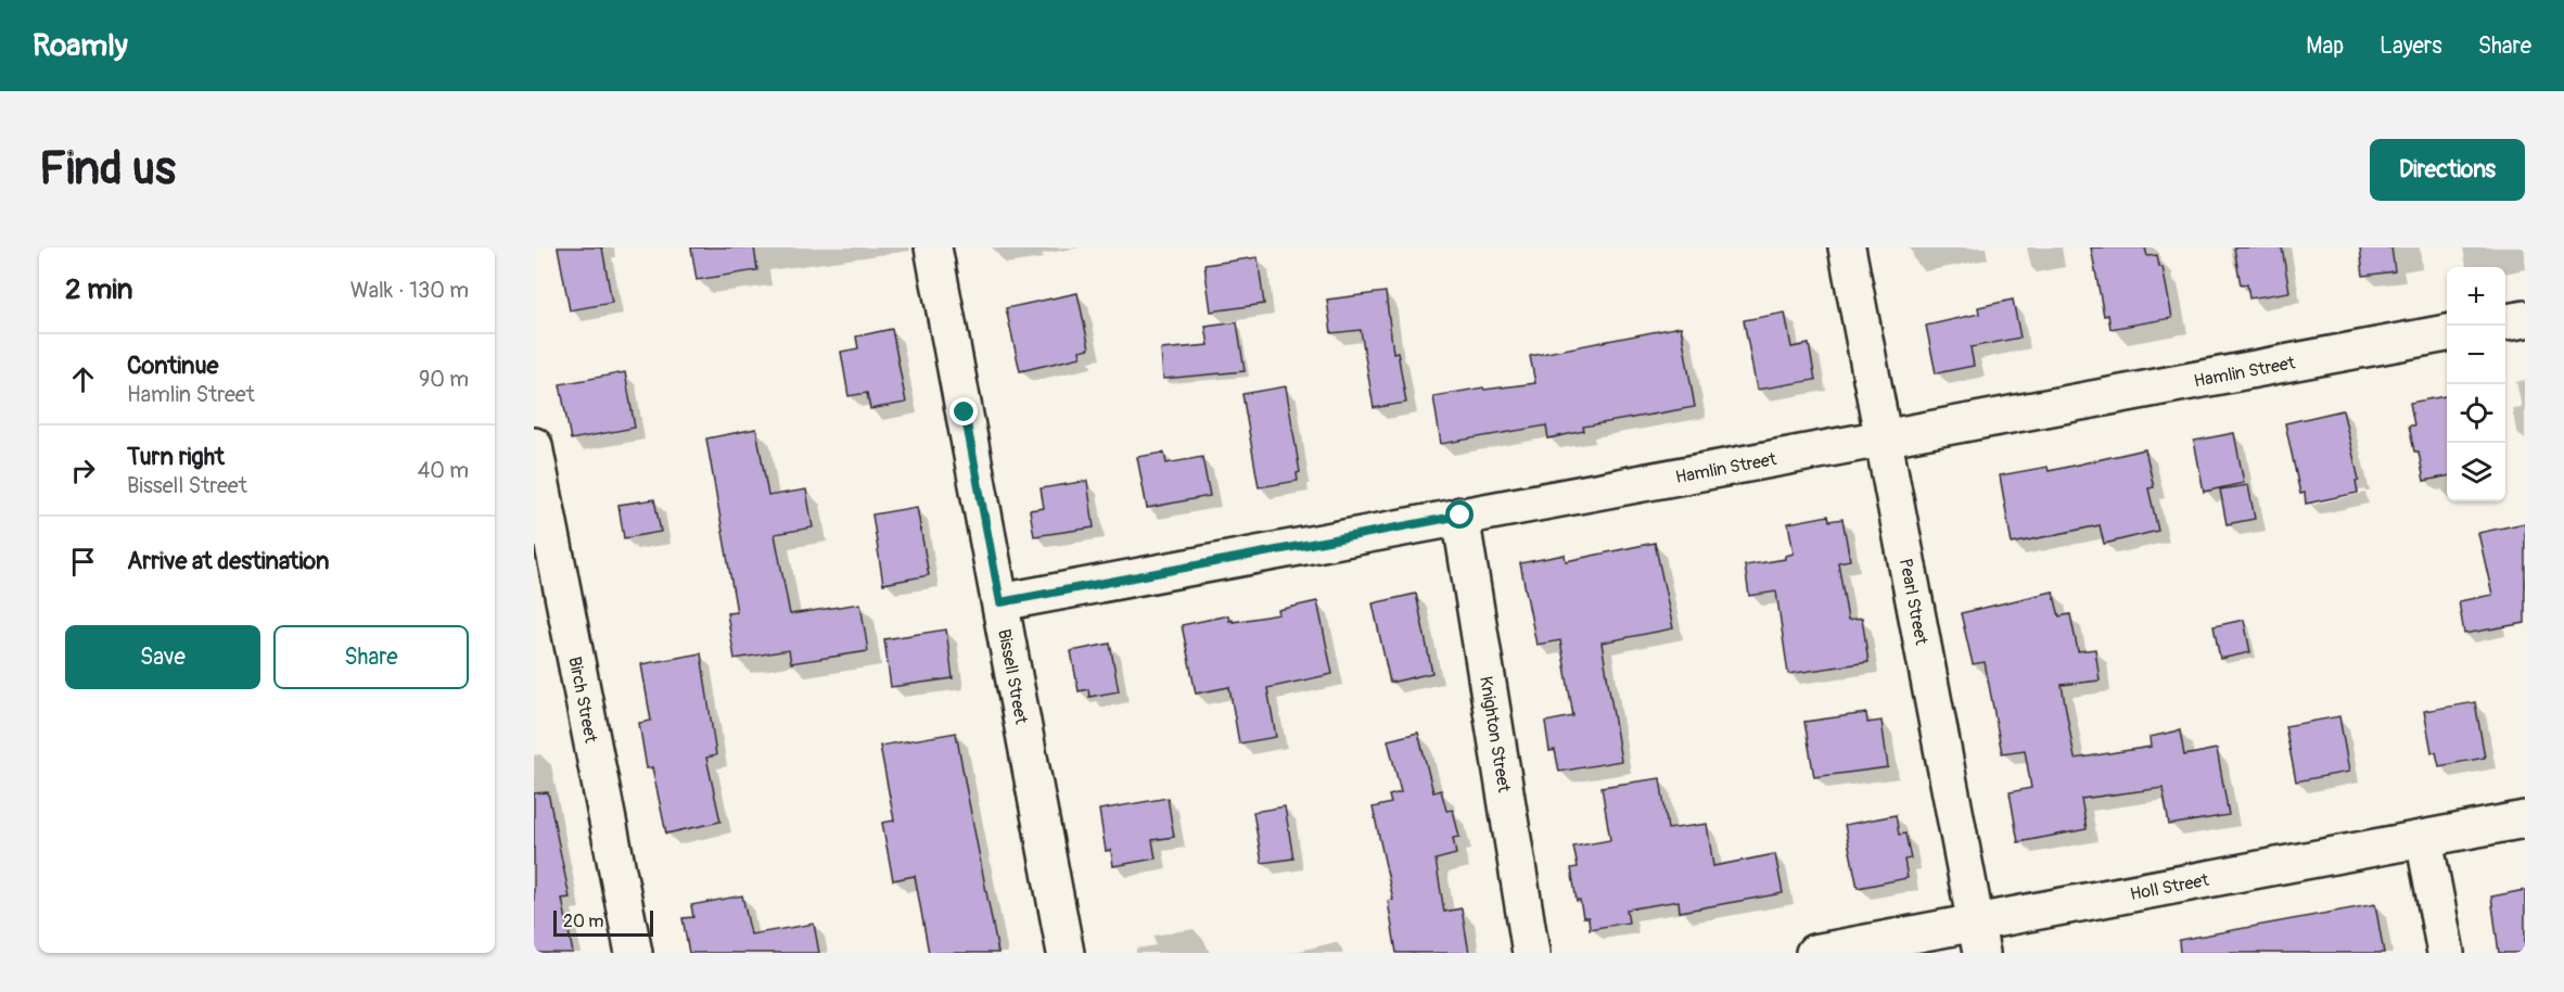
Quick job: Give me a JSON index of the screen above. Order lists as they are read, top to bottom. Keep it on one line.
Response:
{"streets":{"street":["Hamlin Street","Pearl Street","Bissell Street","Birch Street","Knighton Street","Holl Street"]},"crossings":[["Hamlin Street","Pearl Street"],["Hamlin Street","Bissell Street"],["Hamlin Street","Knighton Street"],["Pearl Street","Holl Street"]],"scale_bar":"20 m","page":{"header":"Roamly","nav":["Map","Layers","Share"],"buttons":["Directions",["Save","Share"]],"title":"Find us","heading":["2 min","Walk · 130 m"],"map_buttons":["+","−"],"list":[["Continue","Hamlin Street","90 m"],["Turn right","Bissell Street","40 m"],"Arrive at destination"],"scale":"20 m"}}
